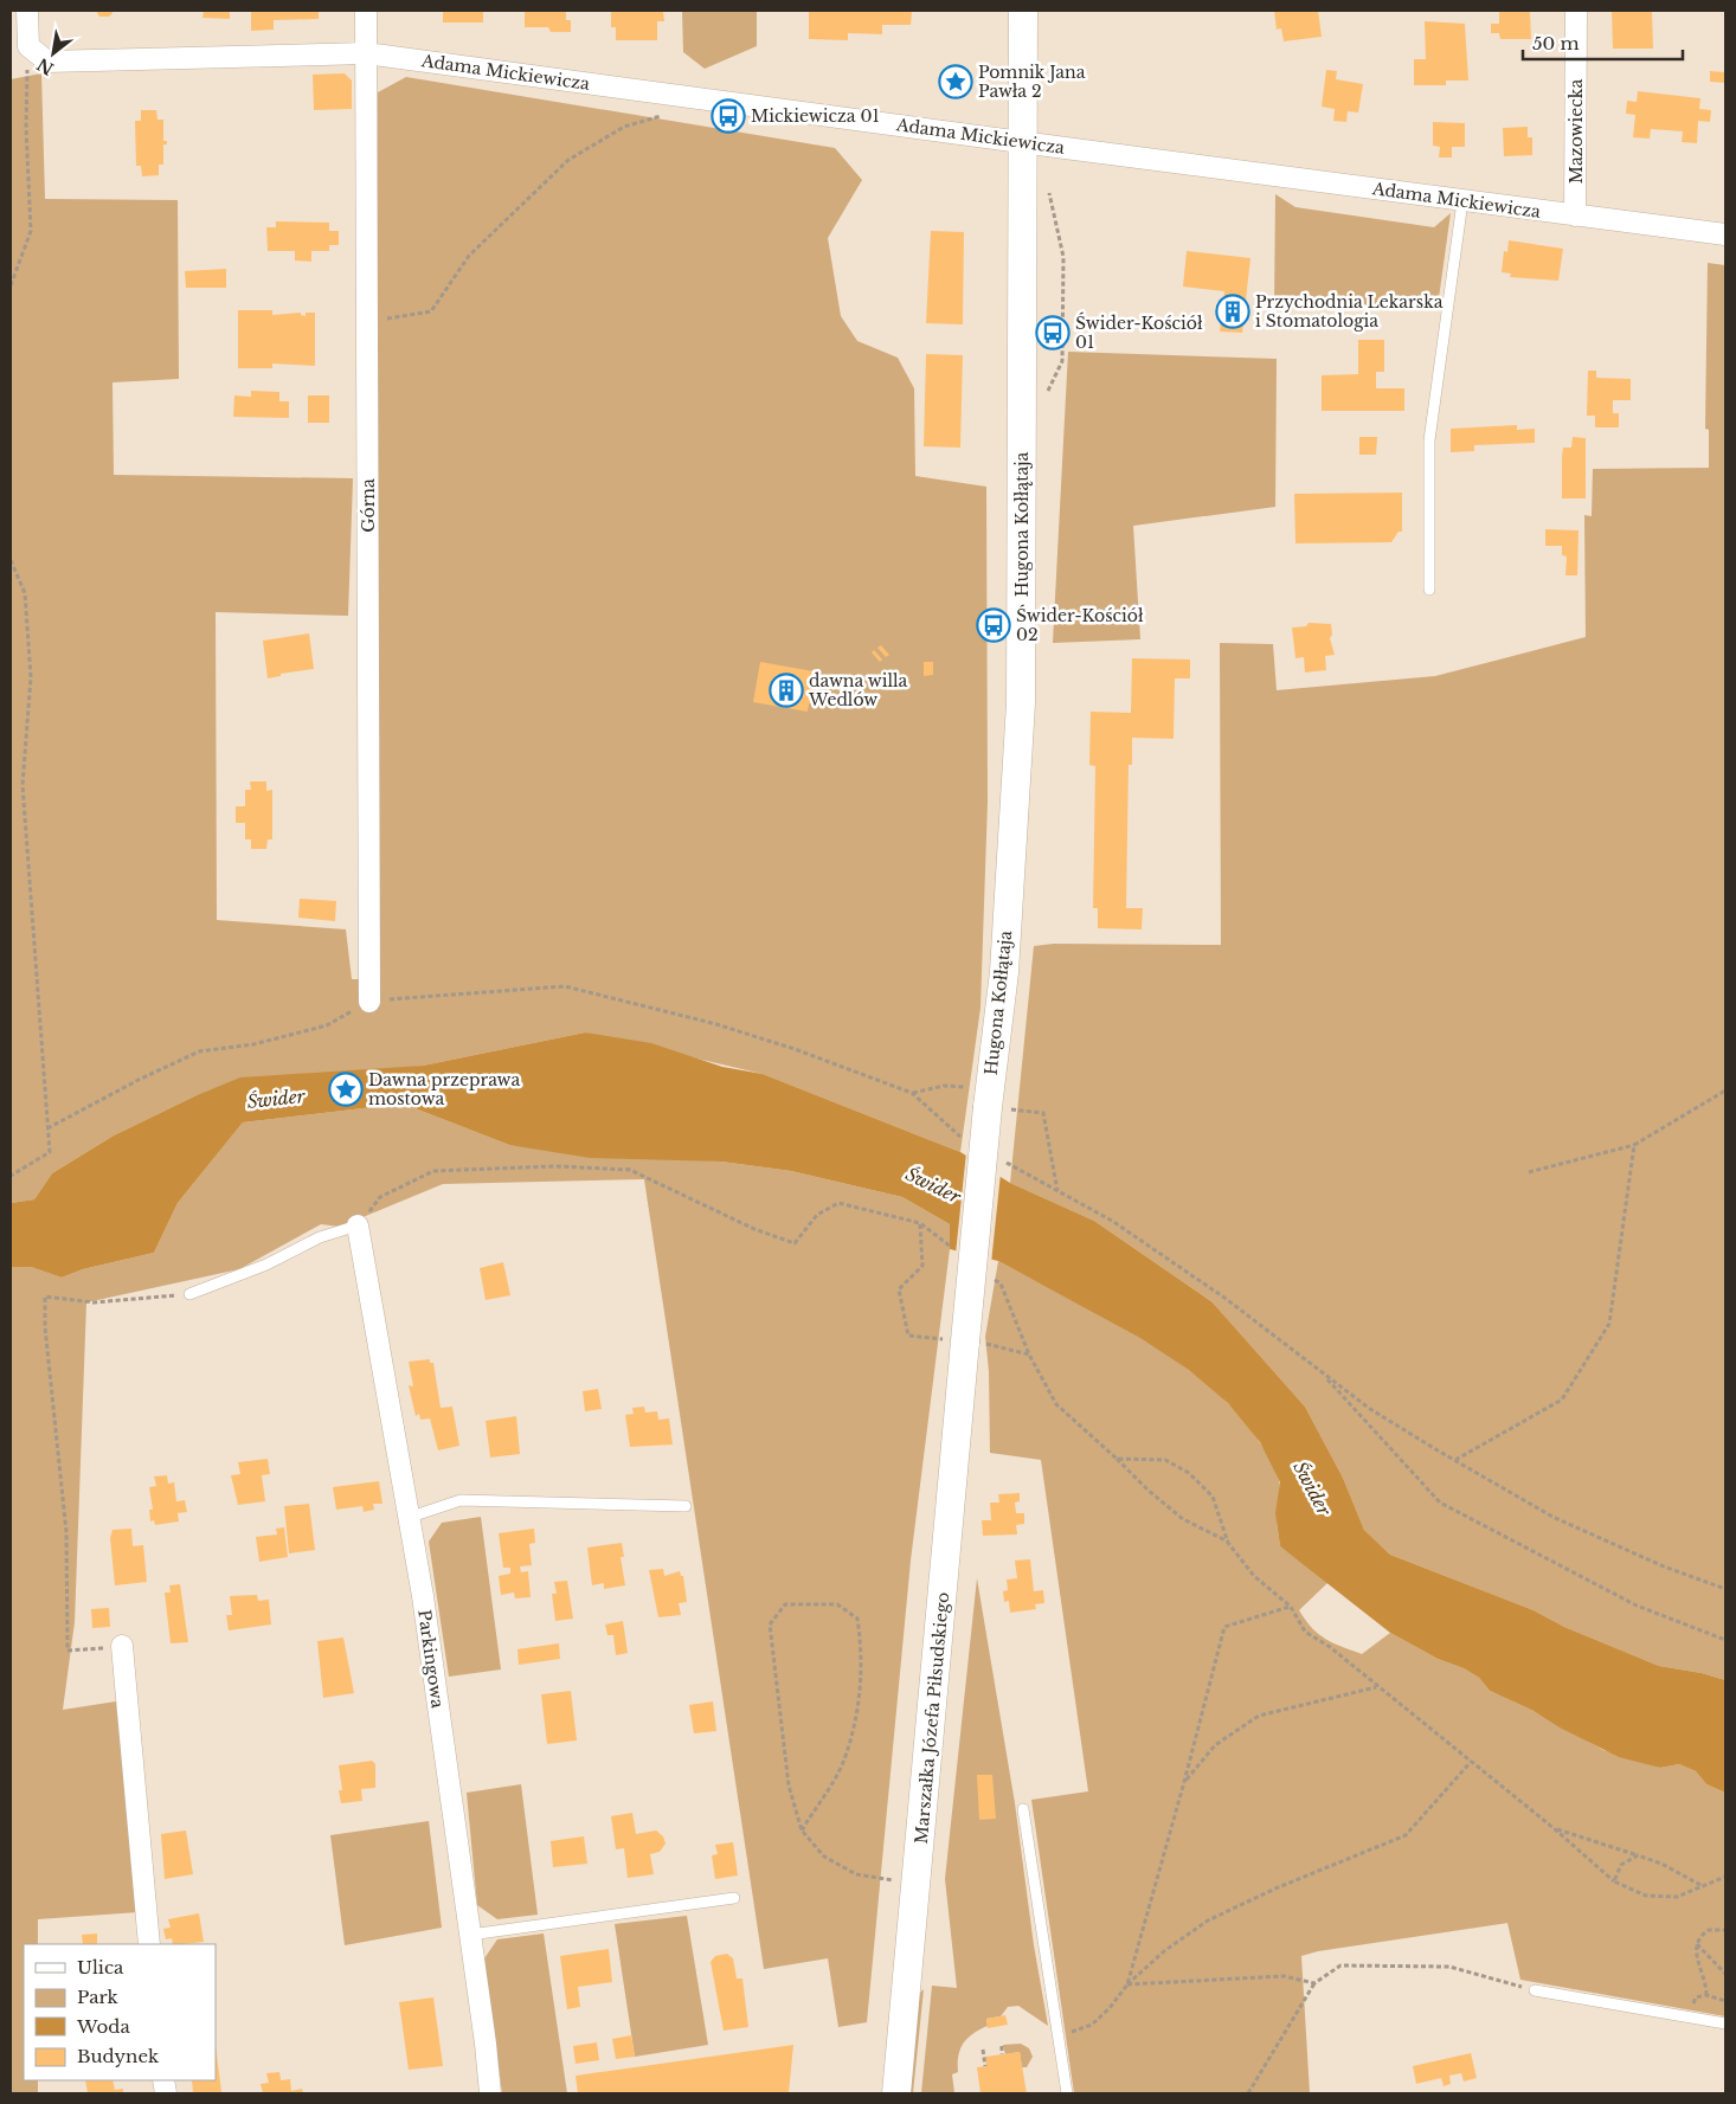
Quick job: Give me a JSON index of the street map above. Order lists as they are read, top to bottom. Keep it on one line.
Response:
{"streets":{"main road":["Hugona Kołłątaja","Marszałka Józefa Piłsudskiego"],"street":["Adama Mickiewicza","Mazowiecka","Górna","Parkingowa"]},"crossings":[["Adama Mickiewicza","Mazowiecka"],["Adama Mickiewicza","Górna"],["Adama Mickiewicza","Hugona Kołłątaja"],["Hugona Kołłątaja","Marszałka Józefa Piłsudskiego"]],"water":["Świder"],"places":{"place":["Pomnik Jana Pawła 2","Dawna przeprawa mostowa"],"bus stop":["Mickiewicza 01","Świder-Kościół 01","Świder-Kościół 02"],"building":["Przychodnia Lekarska i Stomatologia","dawna willa Wedlów"]},"legend":["Ulica","Park","Woda","Budynek"],"scale_bar":"50 m","north":"bottom left"}
